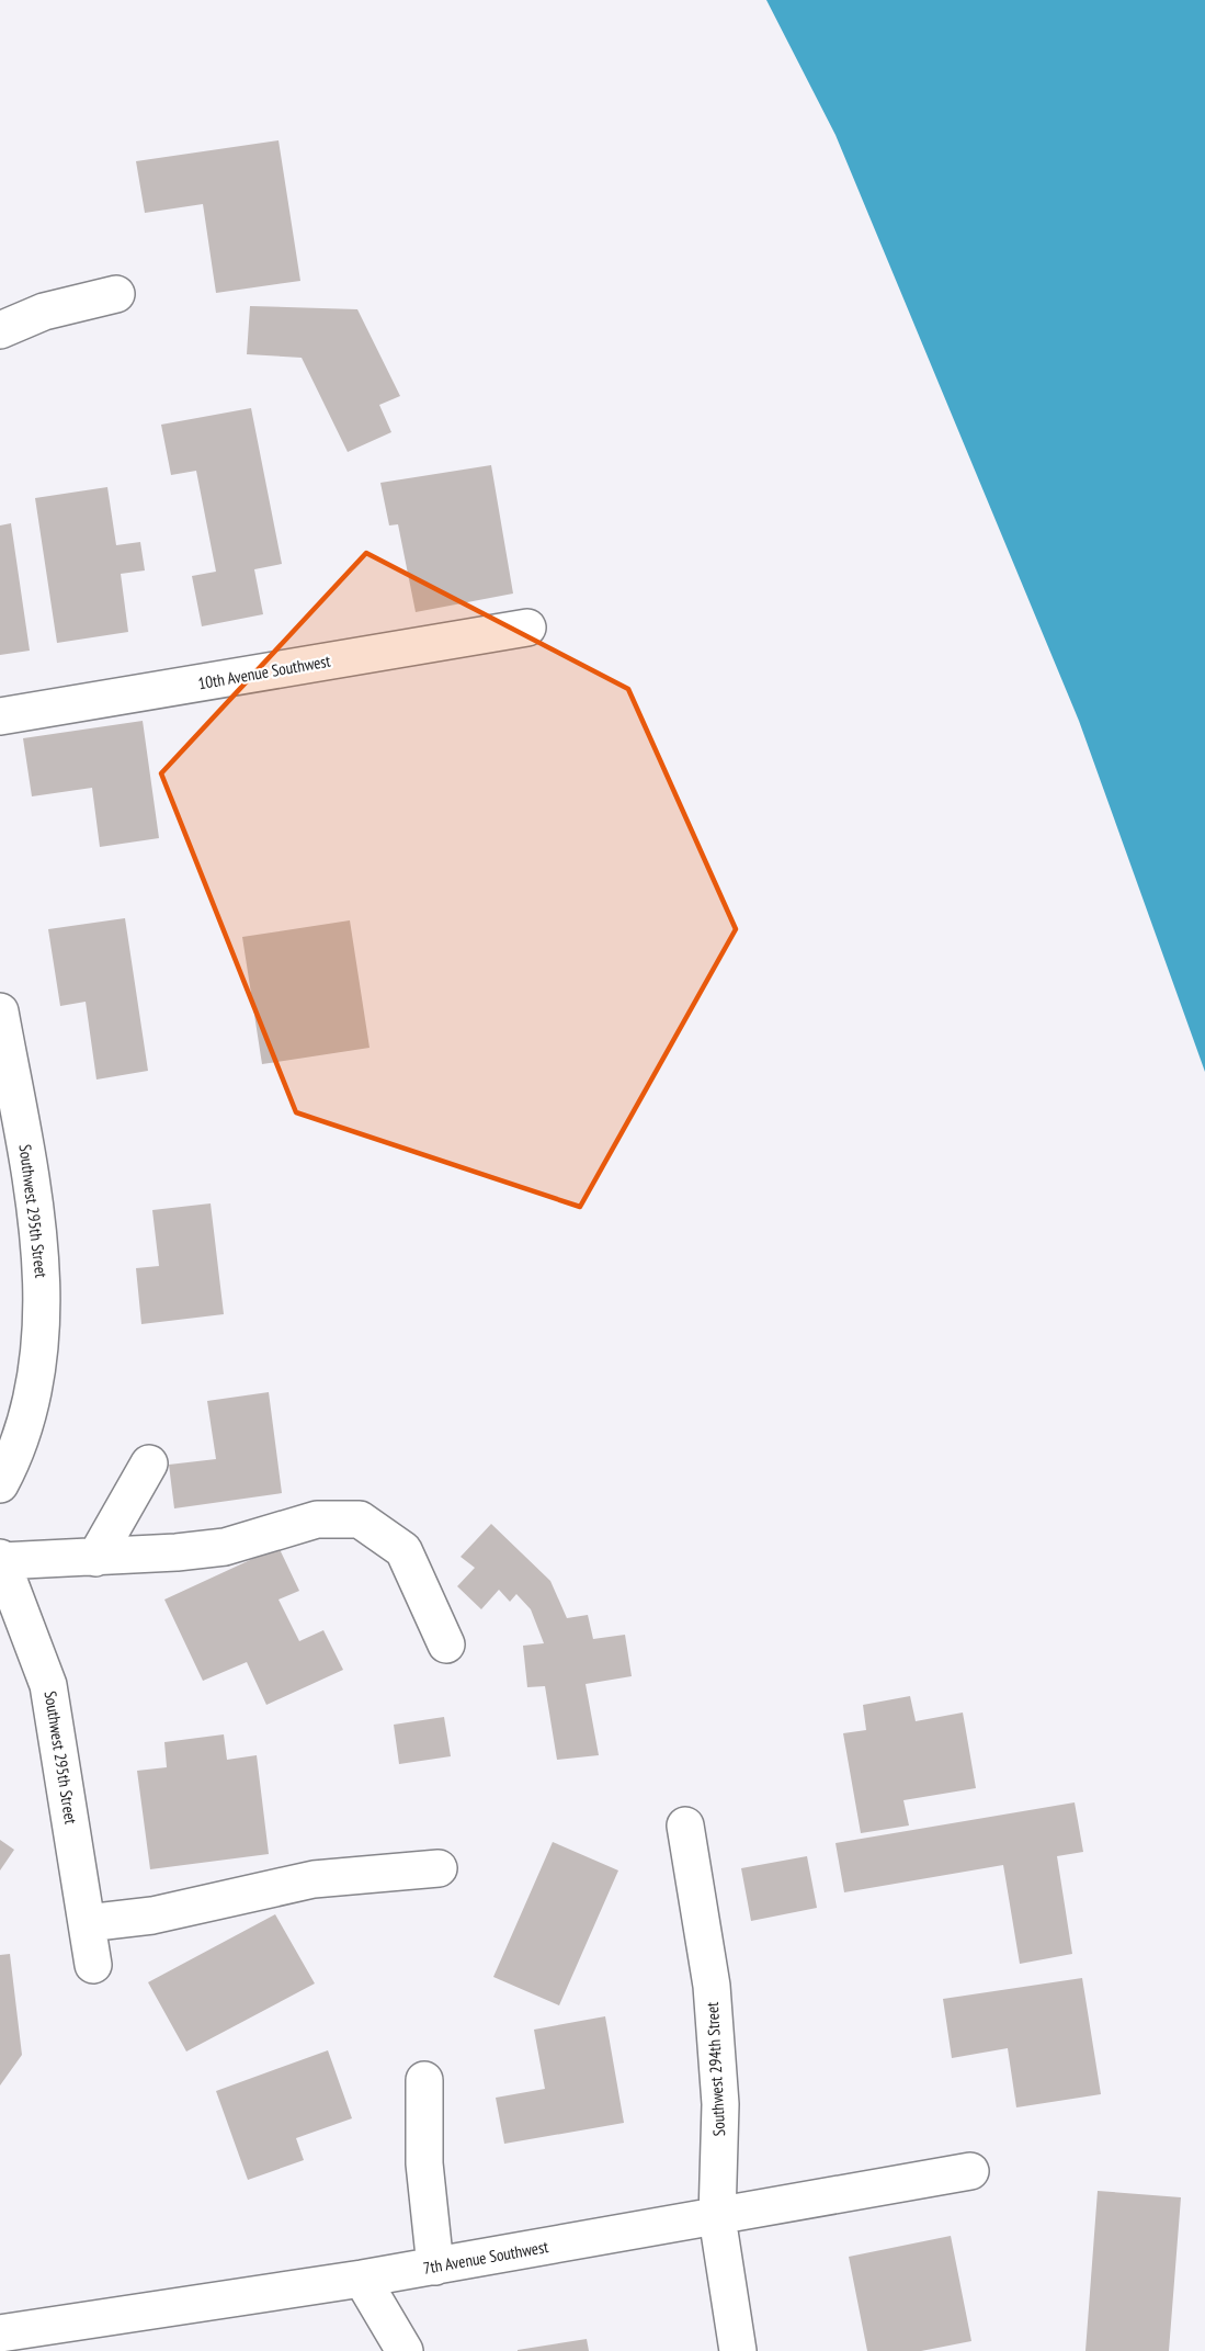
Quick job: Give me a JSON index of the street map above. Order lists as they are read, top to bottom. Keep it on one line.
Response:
{"streets":{"street":["10th Avenue Southwest","Southwest 295th Street","Southwest 294th Street","7th Avenue Southwest"]},"crossings":[["Southwest 294th Street","7th Avenue Southwest"]]}
